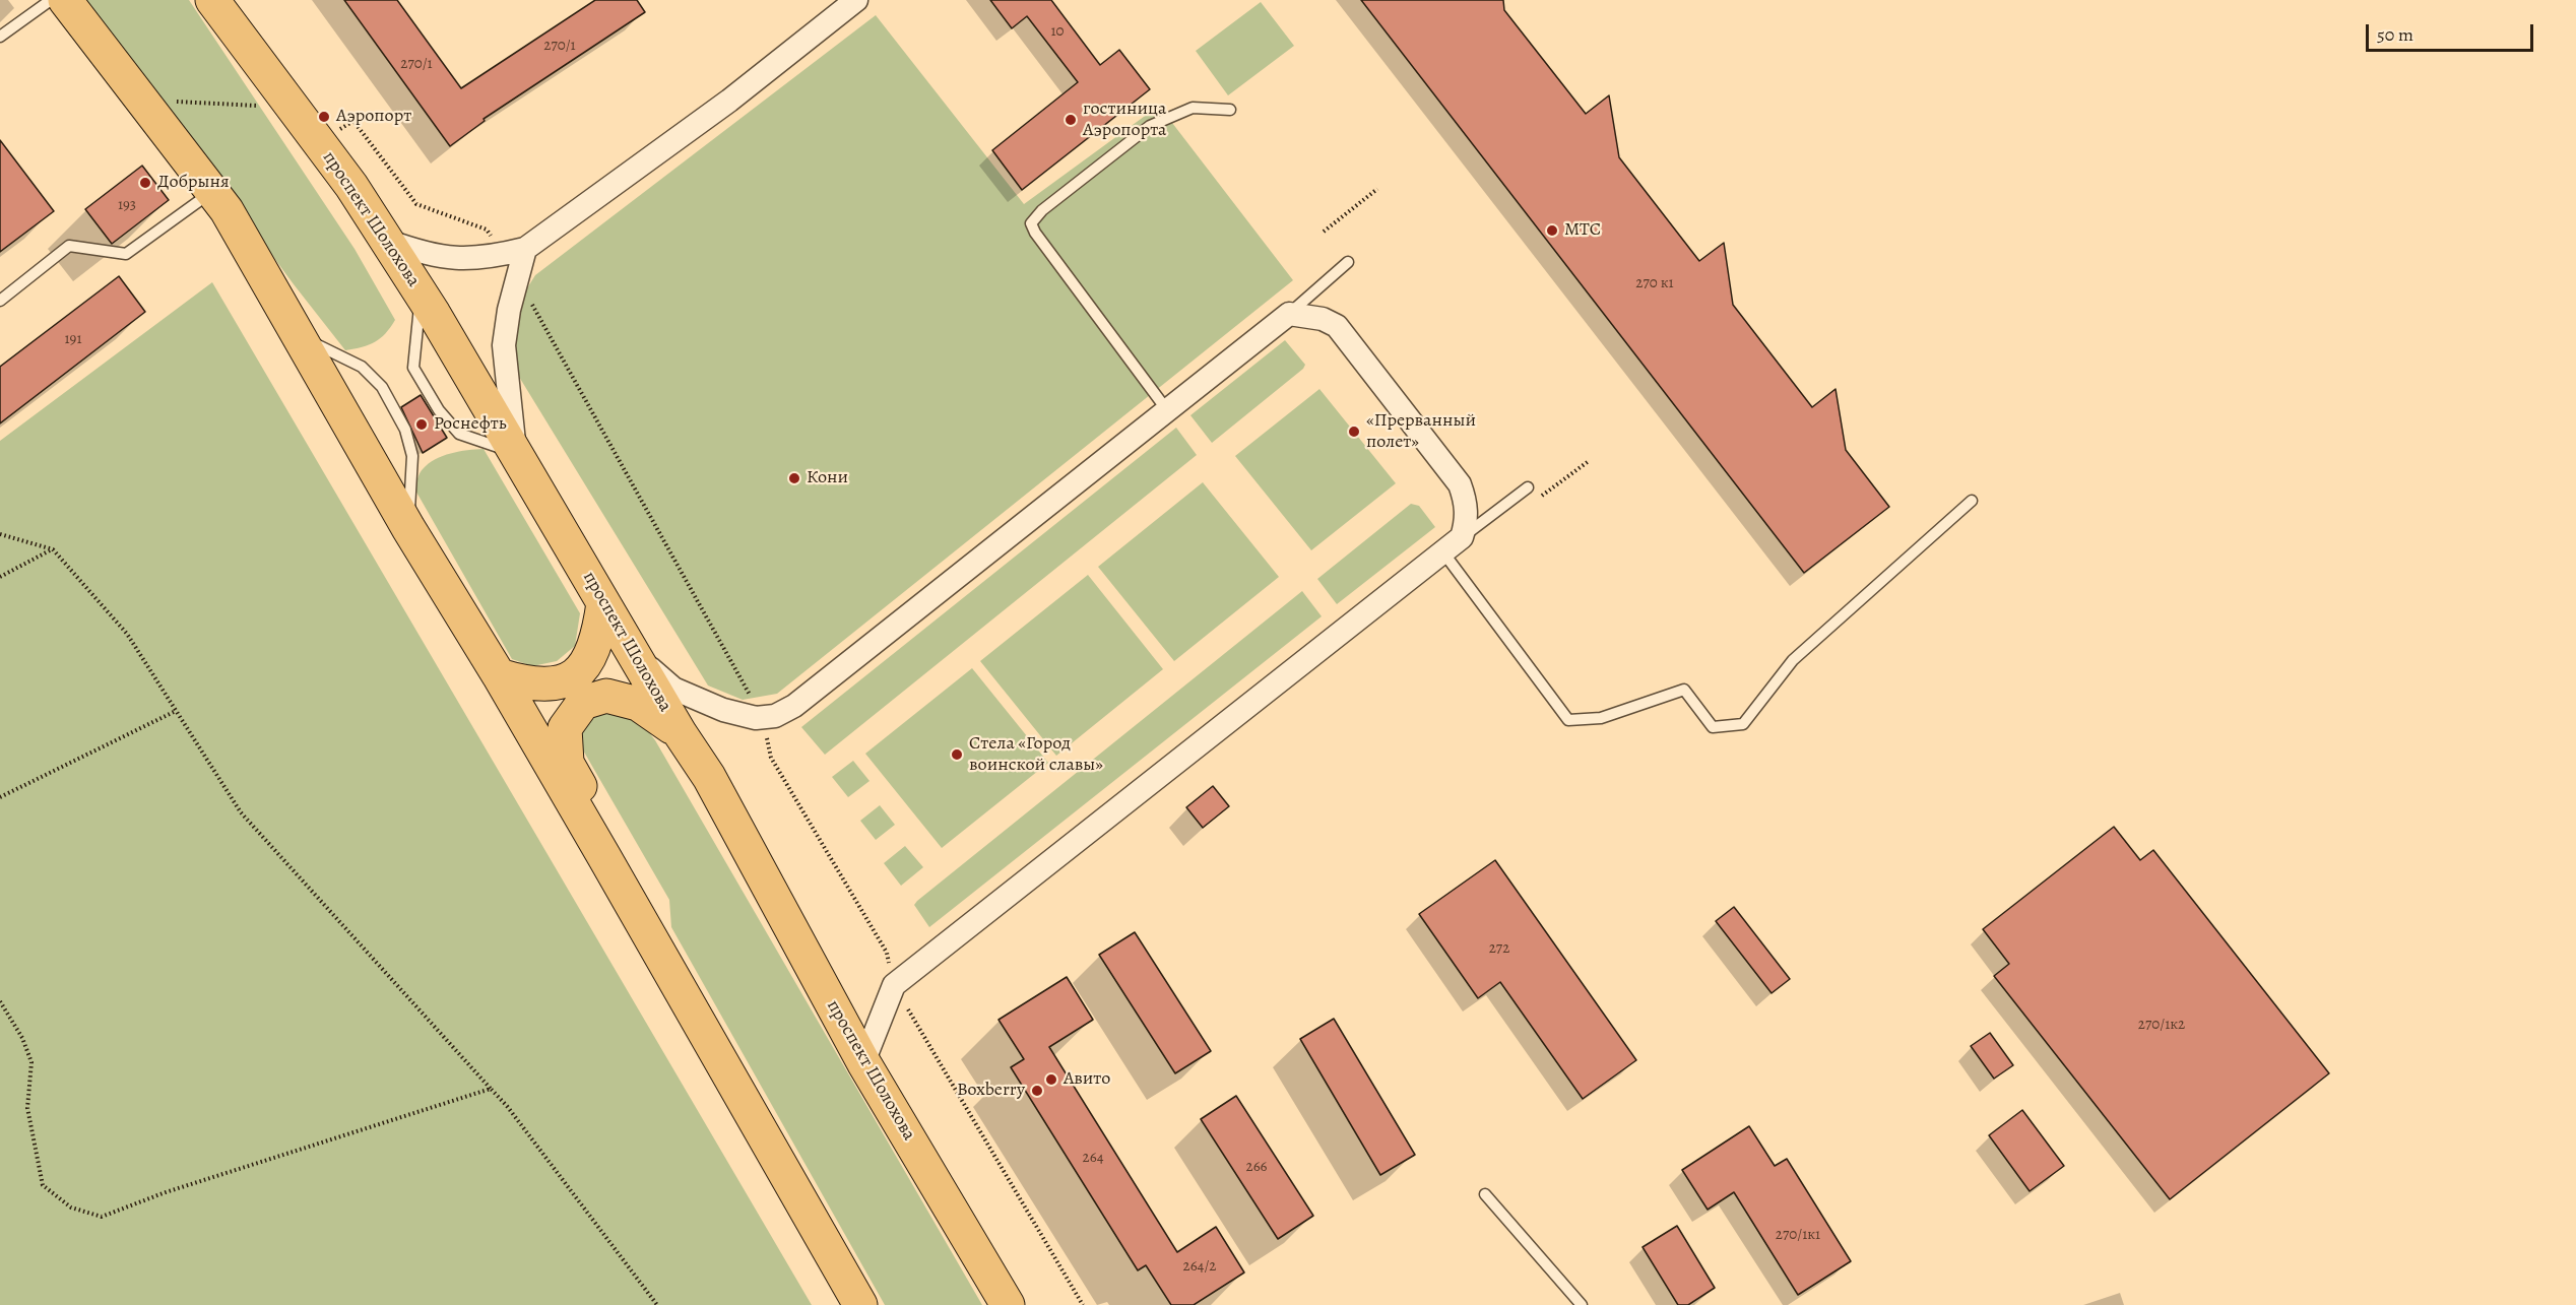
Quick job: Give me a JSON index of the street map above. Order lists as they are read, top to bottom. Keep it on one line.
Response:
{"streets":{"main road":["проспект Шолохова"]},"places":["Аэропорт","гостиница Аэропорта","Добрыня","МТС","Роснефть","«Пpepвaнный пoлeт»","Кони","Стела «Город воинской славы»","Авито","Boxberry"],"house_numbers":["10","270/1","270/1","193","270 к1","191","272","270/1к2","264","266","270/1к1","264/2"],"scale_bar":"50 m"}
